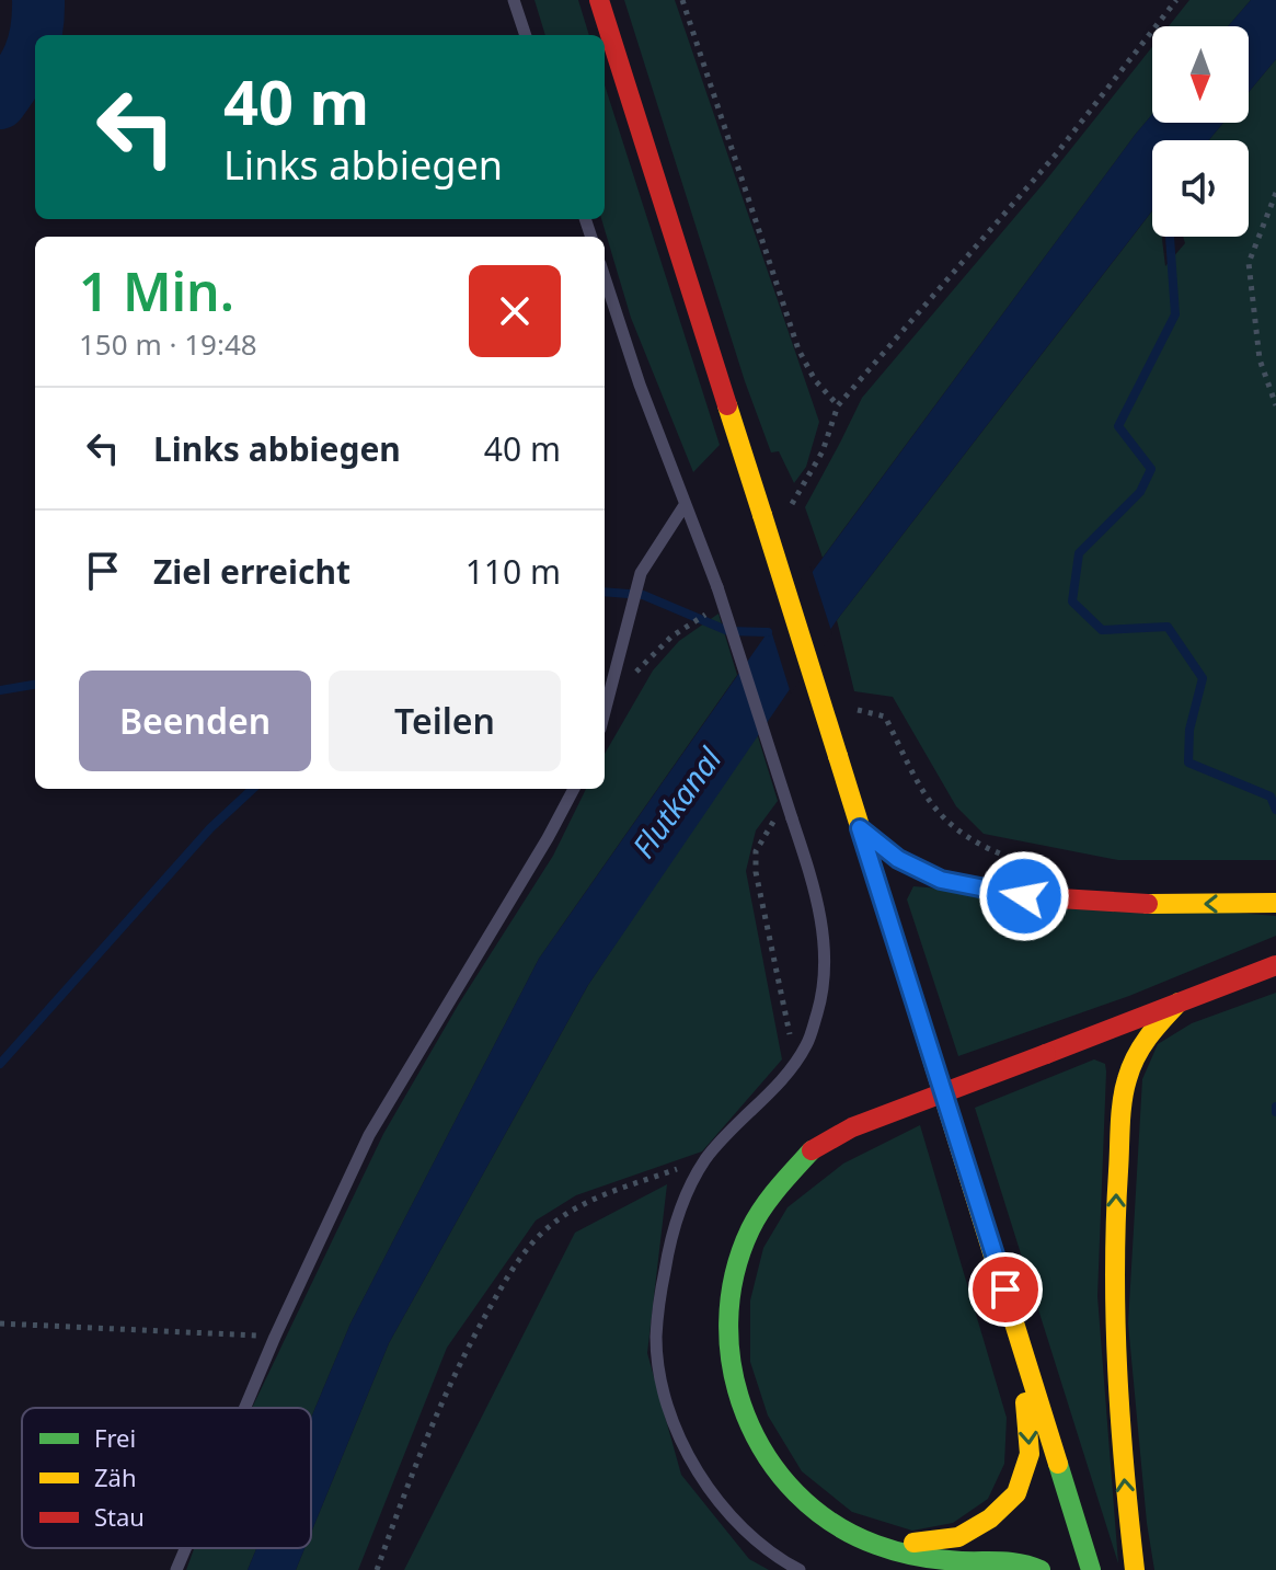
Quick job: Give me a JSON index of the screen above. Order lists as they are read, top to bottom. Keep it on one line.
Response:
{"water":["Flutkanal"],"legend":["Frei","Zäh","Stau"],"north":"bottom","page":{"turn":["40 m","Links abbiegen"],"heading":["1 Min.","150 m · 19:48"],"list":[{"name":"Links abbiegen","value":"40 m"},{"name":"Ziel erreicht","value":"110 m"}],"buttons":["Beenden","Teilen"]}}
